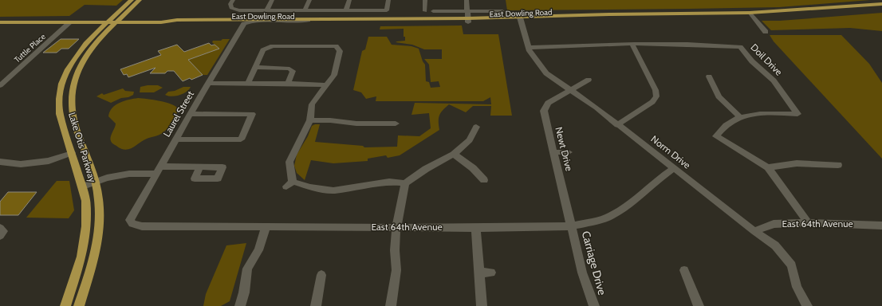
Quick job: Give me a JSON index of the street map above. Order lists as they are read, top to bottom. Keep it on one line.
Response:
{"streets":{"main road":["East Dowling Road","Lake Otis Parkway"],"street":["Tuttle Place","Doil Drive","Laurel Street","Newt Drive","Norm Drive","East 64th Avenue","Carriage Drive"]},"crossings":[["East Dowling Road","Tuttle Place"],["East Dowling Road","Laurel Street"],["East Dowling Road","Lake Otis Parkway"],["East Dowling Road","Norm Drive"],["Doil Drive","Norm Drive"],["Doil Drive","East 64th Avenue"],["Laurel Street","East 64th Avenue"],["Newt Drive","Norm Drive"],["Newt Drive","East 64th Avenue"],["Newt Drive","Carriage Drive"],["Norm Drive","East 64th Avenue"],["East 64th Avenue","Carriage Drive"]]}
